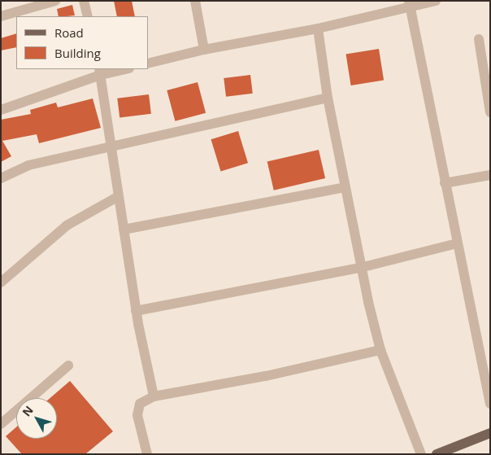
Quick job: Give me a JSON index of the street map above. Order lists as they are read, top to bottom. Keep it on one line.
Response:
{"legend":["Road","Building"],"north":"top left"}
